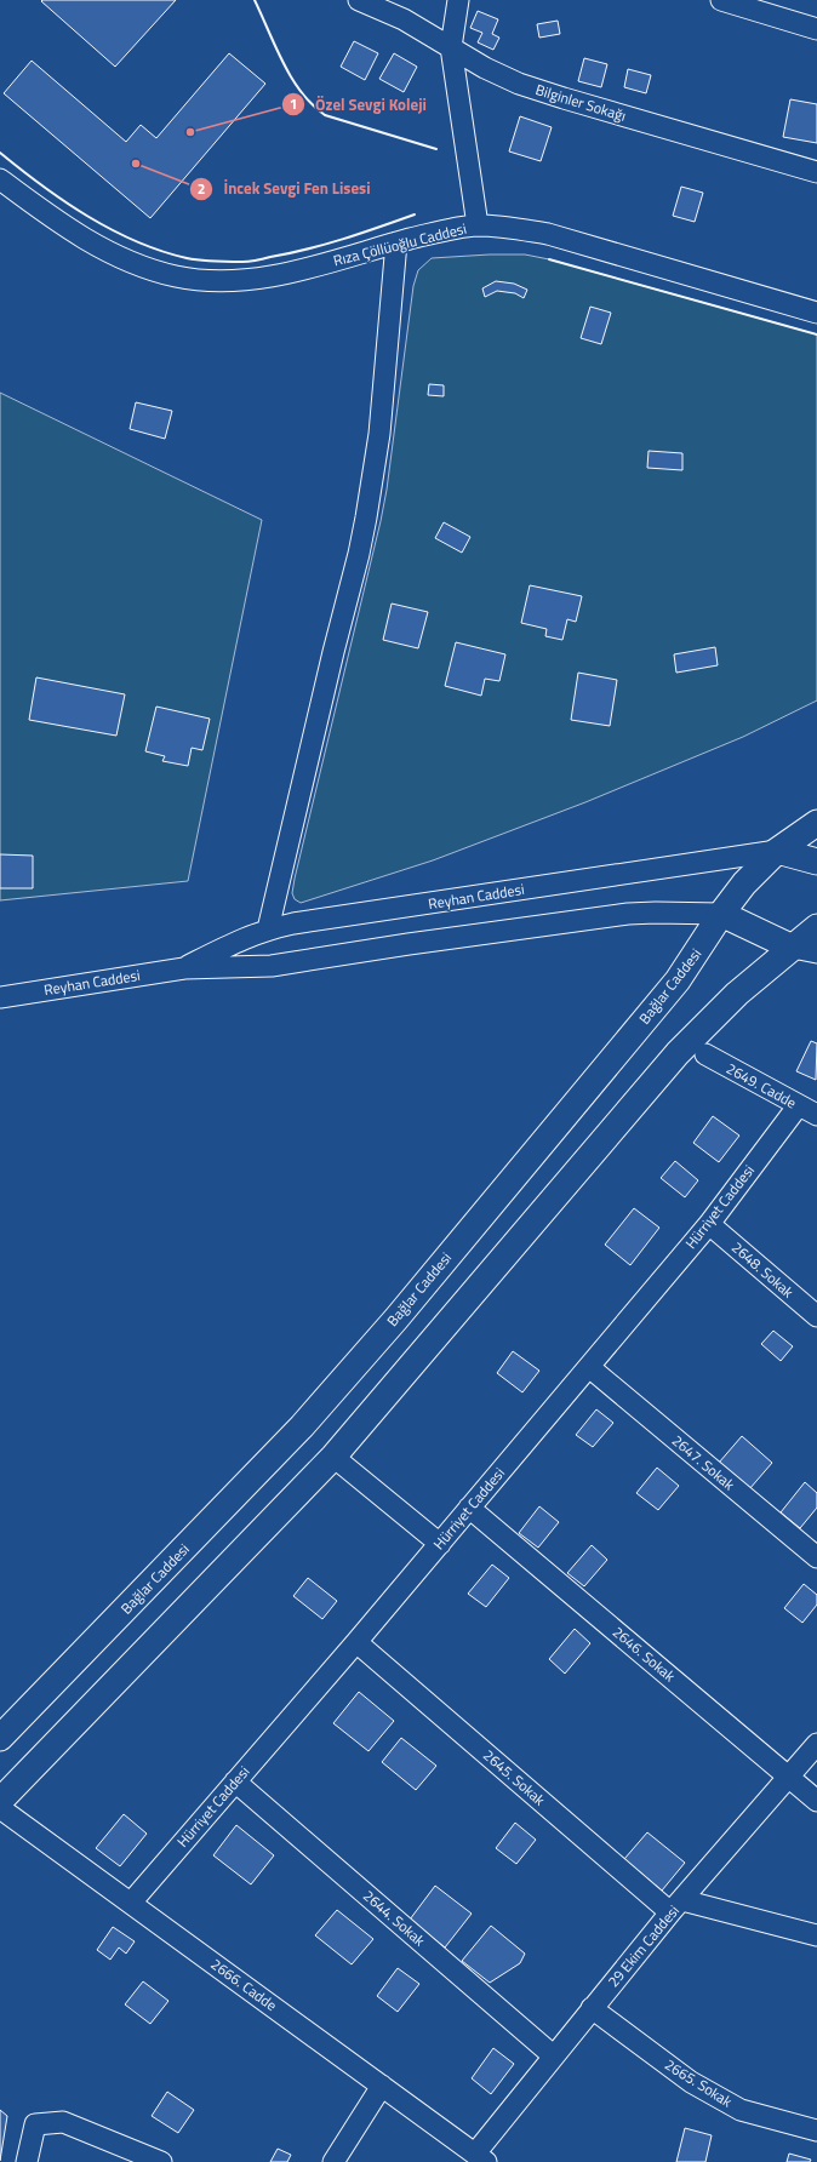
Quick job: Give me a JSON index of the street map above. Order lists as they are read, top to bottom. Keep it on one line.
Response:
{"streets":{"main road":["Bağlar Caddesi"],"street":["Bilginler Sokağı","Rıza Çöllüoğlu Caddesi","Reyhan Caddesi","2649. Cadde","Hürriyet Caddesi","2648. Sokak","2647. Sokak","2646. Sokak","2645. Sokak","2644. Sokak","29 Ekim Caddesi","2666. Cadde","2665. Sokak"]},"crossings":[["Reyhan Caddesi","Bağlar Caddesi"],["2649. Cadde","Hürriyet Caddesi"],["Hürriyet Caddesi","2648. Sokak"],["Hürriyet Caddesi","2647. Sokak"],["Hürriyet Caddesi","2646. Sokak"],["Hürriyet Caddesi","2645. Sokak"],["Hürriyet Caddesi","2644. Sokak"],["Hürriyet Caddesi","2666. Cadde"],["2646. Sokak","29 Ekim Caddesi"],["2645. Sokak","29 Ekim Caddesi"],["2644. Sokak","29 Ekim Caddesi"],["29 Ekim Caddesi","2666. Cadde"],["29 Ekim Caddesi","2665. Sokak"]],"places":["Özel Sevgi Koleji","İncek Sevgi Fen Lisesi"]}
